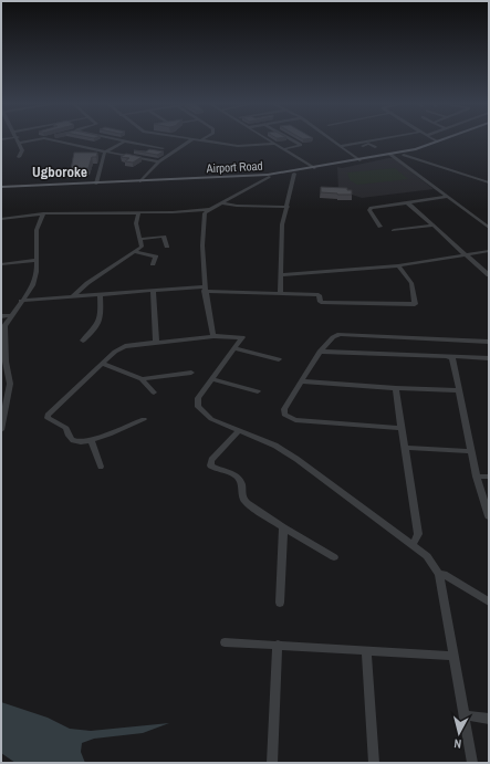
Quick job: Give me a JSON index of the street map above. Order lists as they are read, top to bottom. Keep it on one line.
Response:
{"streets":{"main road":["Airport Road"]},"districts":["Ugboroke"],"north":"bottom"}
